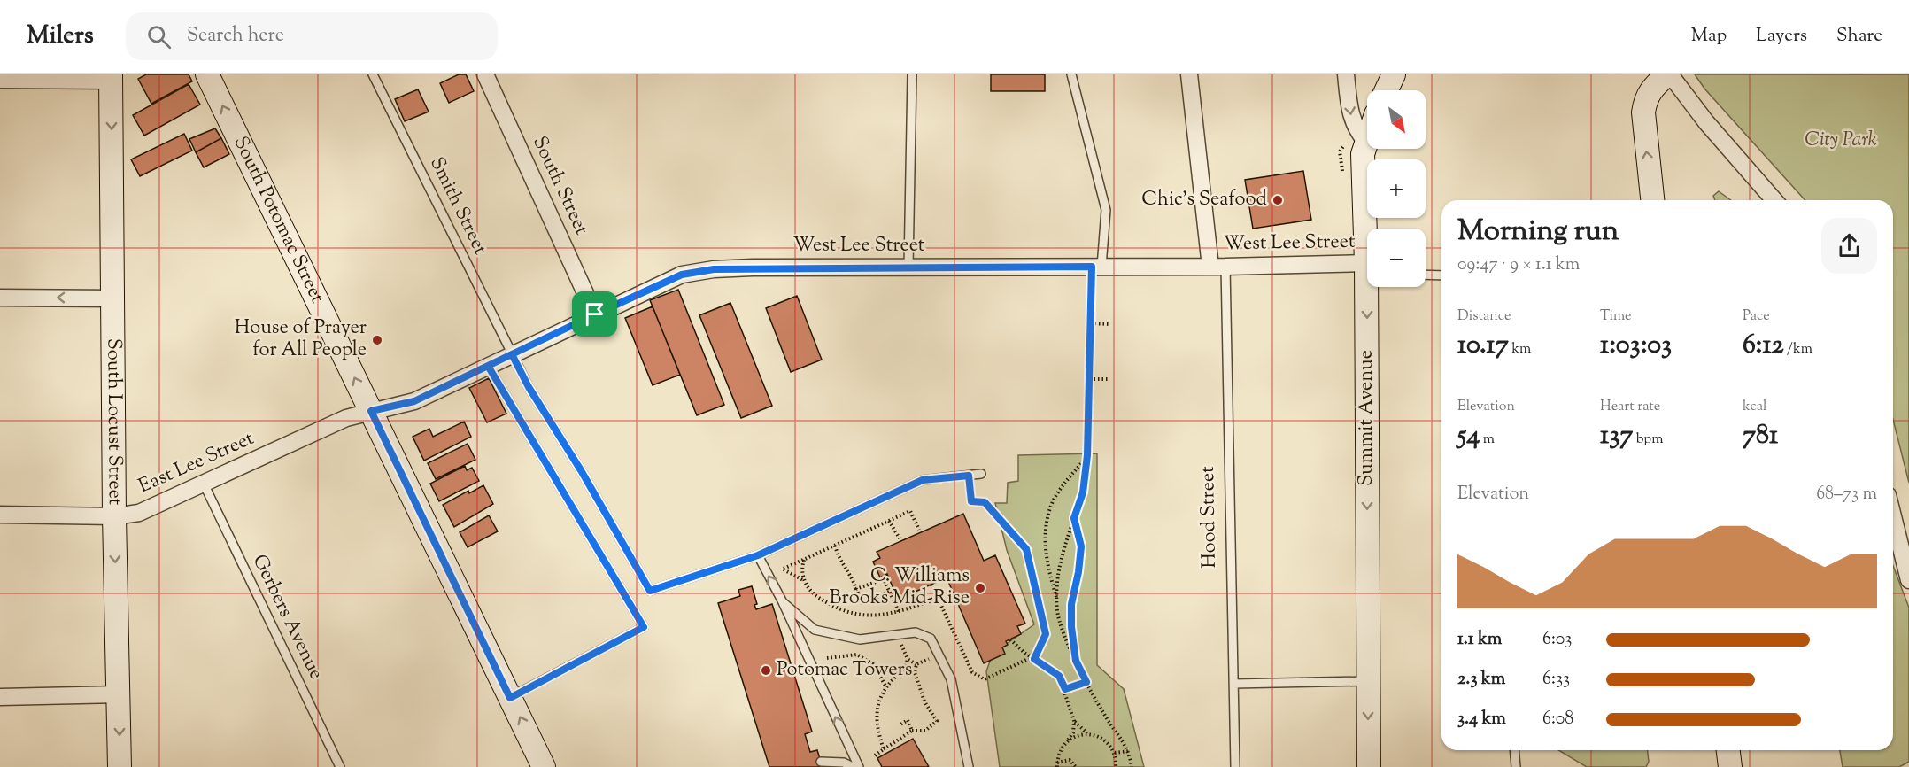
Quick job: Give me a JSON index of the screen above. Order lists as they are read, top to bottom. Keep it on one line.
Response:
{"streets":{"main road":["South Potomac Street","Summit Avenue","South Locust Street"],"street":["South Street","West Lee Street","East Lee Street","Hood Street"],"lane":["Smith Street","Gerbers Avenue"]},"crossings":[["South Street","West Lee Street"],["Smith Street","West Lee Street"],["South Potomac Street","West Lee Street"],["South Potomac Street","East Lee Street"],["West Lee Street","East Lee Street"],["West Lee Street","Hood Street"],["South Locust Street","East Lee Street"],["East Lee Street","Gerbers Avenue"]],"one_way":["South Potomac Street","Summit Avenue","South Locust Street"],"parks":["City Park"],"places":["Chic's Seafood","House of Prayer for All People","C. Williams Brooks Mid‐Rise","Potomac Towers"],"north":"bottom right","page":{"header":"Milers","search":"Search here","nav":["Map","Layers","Share"],"map_buttons":["+","−"],"heading":["Morning run","09:47 · 9 × 1.1 km"],"stats":[["Distance","10.17 km"],["Time","1:03:03"],["Pace","6:12 /km"],["Elevation","54 m"],["Heart rate","137 bpm"],["kcal","781"]],"chart":["Elevation","68–73 m"],"list":[{"name":"1.1 km","note":"6:03"},{"name":"2.3 km","note":"6:33"},{"name":"3.4 km","note":"6:08"}]}}
